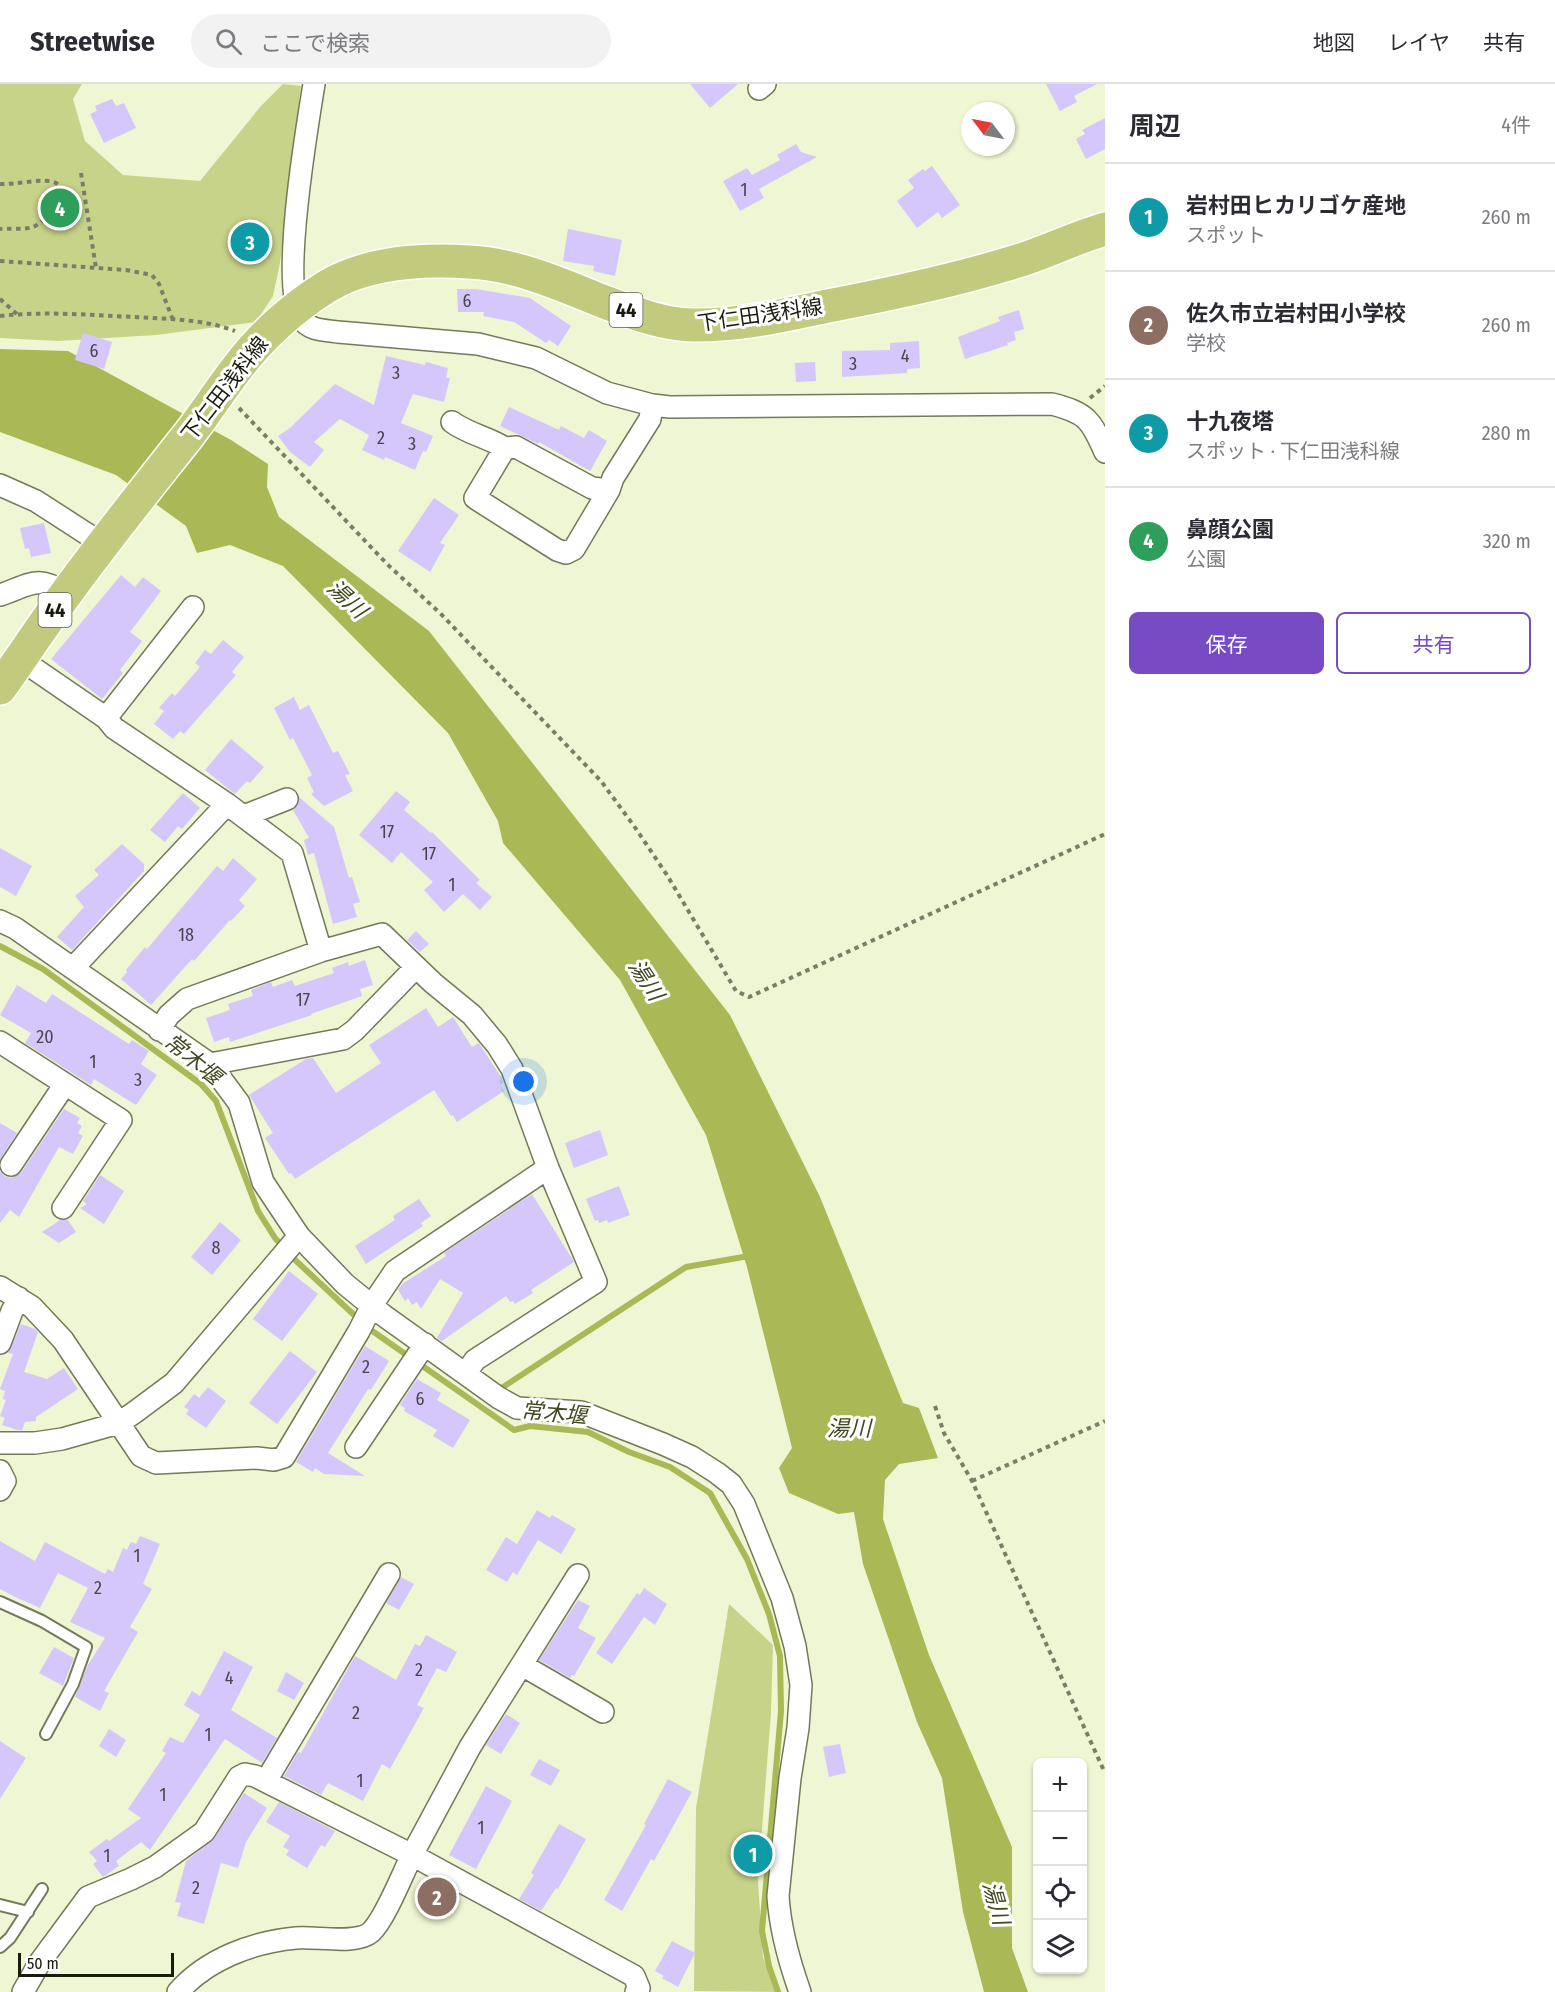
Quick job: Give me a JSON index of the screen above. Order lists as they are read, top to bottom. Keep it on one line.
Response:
{"streets":{"main road":["44","下仁田浅科線"]},"water":["湯川","常木堰"],"house_numbers":["1","6","6","4","3","3","2","3","17","17","1","18","17","20","1","3","8","2","6","1","2","2","4","2","1","1","1","1","1","2"],"scale_bar":"50 m","north":"top left","page":{"header":"Streetwise","search":"ここで検索","nav":["地図","レイヤ","共有"],"heading":["周辺","4件"],"list":[{"mark":"1","name":"岩村田ヒカリゴケ産地","note":"スポット","value":"260 m"},{"mark":"2","name":"佐久市立岩村田小学校","note":"学校","value":"260 m"},{"mark":"3","name":"十九夜塔","note":"スポット · 下仁田浅科線","value":"280 m"},{"mark":"4","name":"鼻顔公園","note":"公園","value":"320 m"}],"pins":["4","3","1","2"],"buttons":["保存","共有"],"map_buttons":["+","−"],"scale":"50 m"}}
